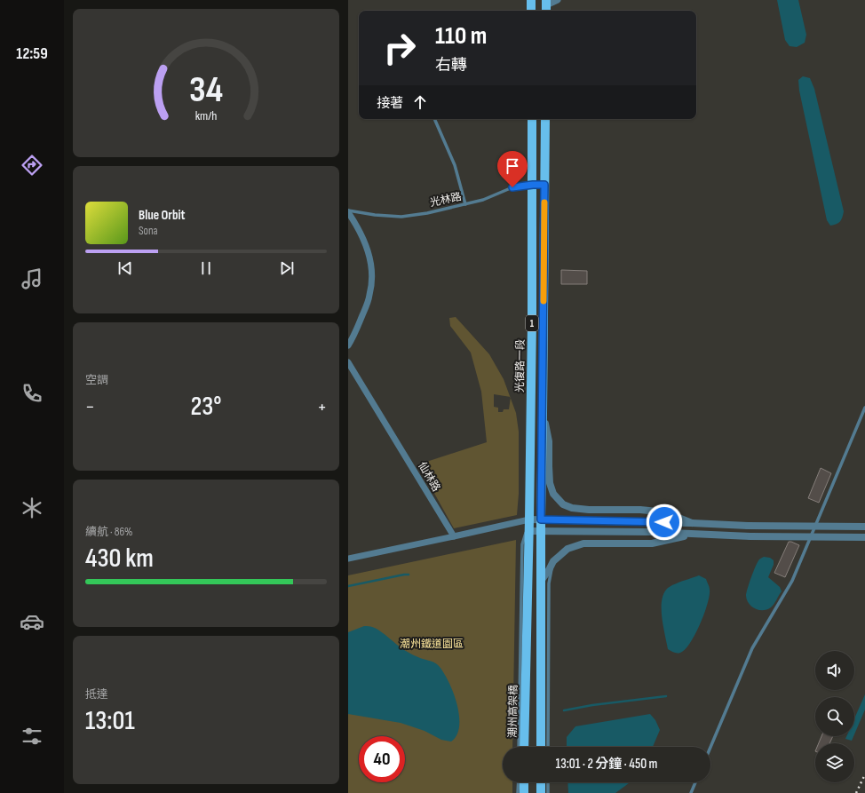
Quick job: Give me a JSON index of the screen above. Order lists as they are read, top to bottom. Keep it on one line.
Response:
{"streets":{"main road":["1","光復路一段","潮州高架橋"],"street":["仙林路"],"lane":["光林路"]},"crossings":[["光林路","1"],["光林路","光復路一段"],["光復路一段","潮州高架橋"]],"parks":["潮州鐵道園區"],"page":{"tabs":"12:59","turn":["110 m","右轉"],"then":"接著","song":["Blue Orbit","Sona"],"tile":["空調",["續航 · 86%","430 km"],["抵達","13:01"]],"heat":["−","23°","+"],"limit":"40","trip":"13:01 · 2 分鐘 · 450 m","gauge":["34","km/h"]}}
